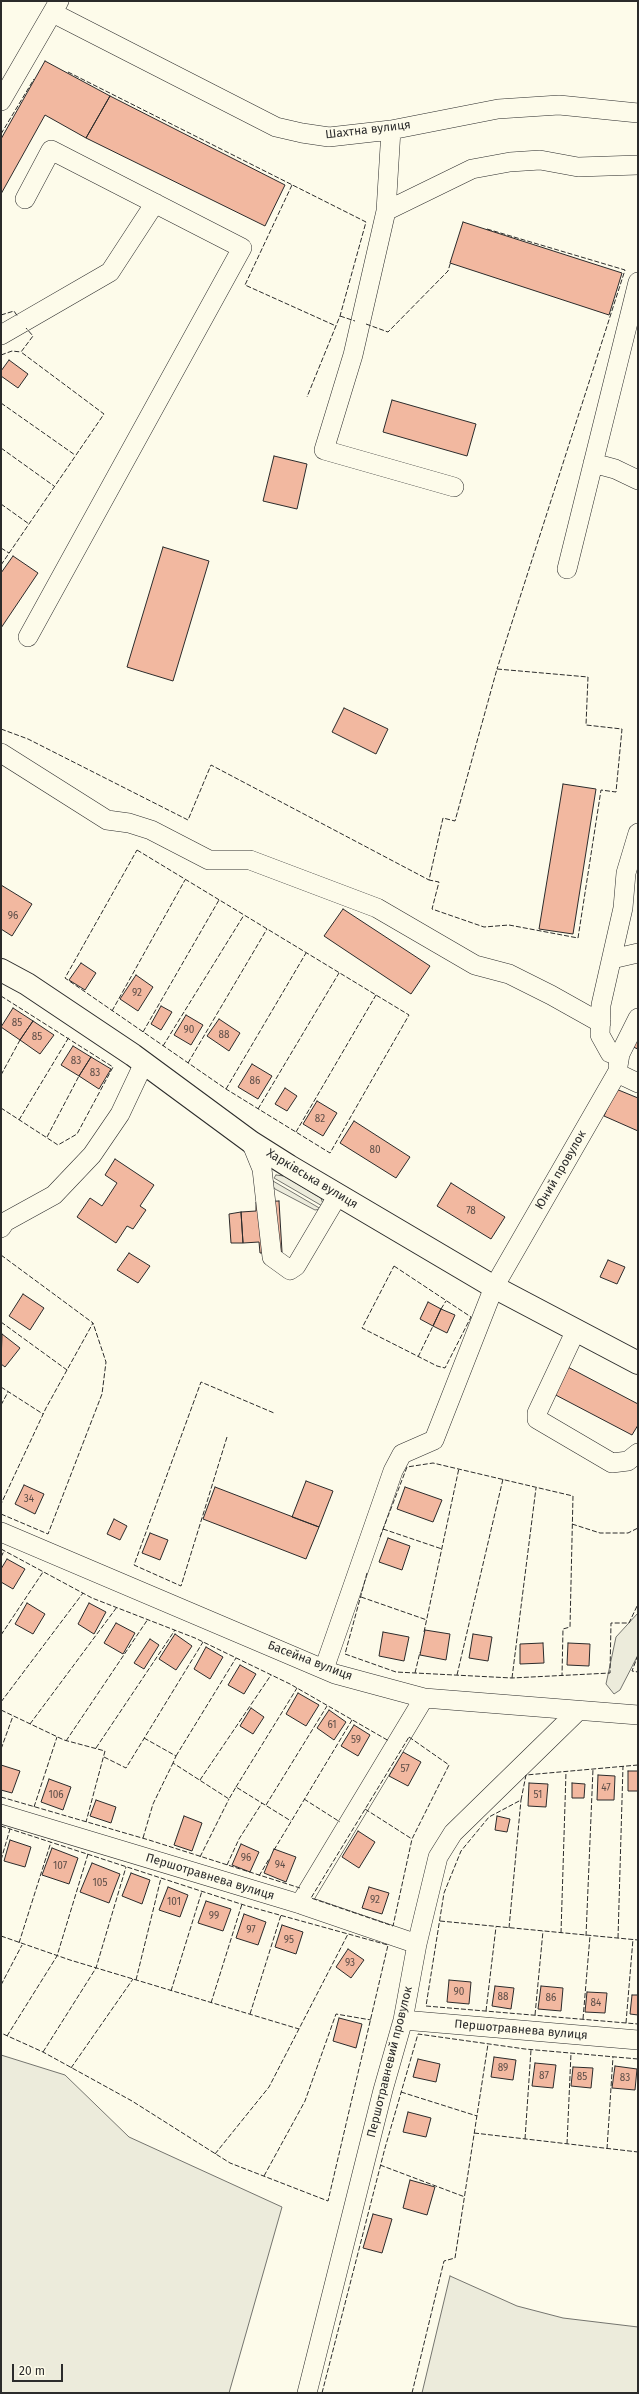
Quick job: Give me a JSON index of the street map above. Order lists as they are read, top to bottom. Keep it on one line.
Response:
{"streets":{"main road":["Харківська вулиця"],"street":["Шахтна вулиця","Юний провулок","Басейна вулиця","Першотравнева вулиця","Першотравневий провулок"]},"crossings":[["Юний провулок","Харківська вулиця"],["Юний провулок","Басейна вулиця"],["Басейна вулиця","Першотравневий провулок"],["Першотравнева вулиця","Першотравневий провулок"]],"house_numbers":["96","92","85","90","88","85","83","83","86","82","80","78","34","61","59","57","47","106","51","96","94","107","105","92","101","99","97","95","93","90","88","86","84","89","87","85","83"],"scale_bar":"20 m"}
